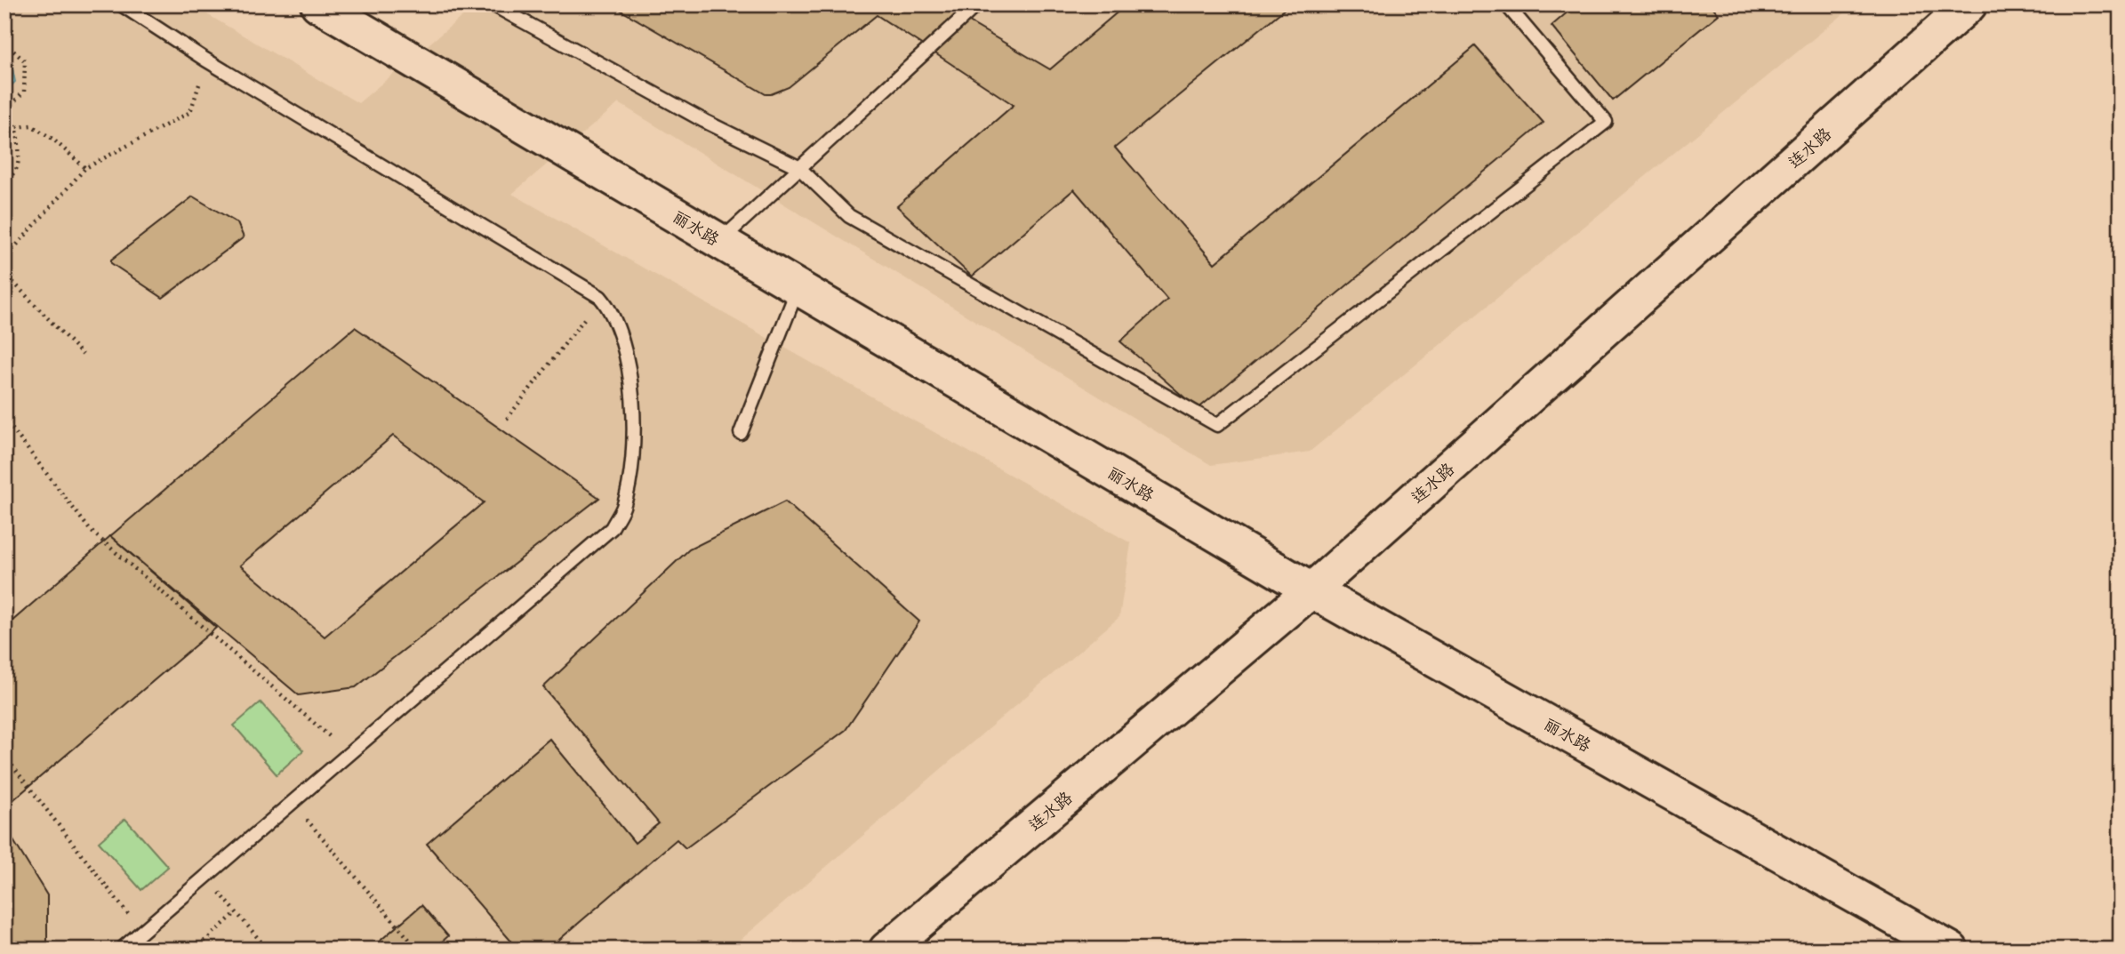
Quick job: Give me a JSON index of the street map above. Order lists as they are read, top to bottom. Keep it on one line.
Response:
{"streets":{"street":["连水路","丽水路"]},"crossings":[["连水路","丽水路"]]}
